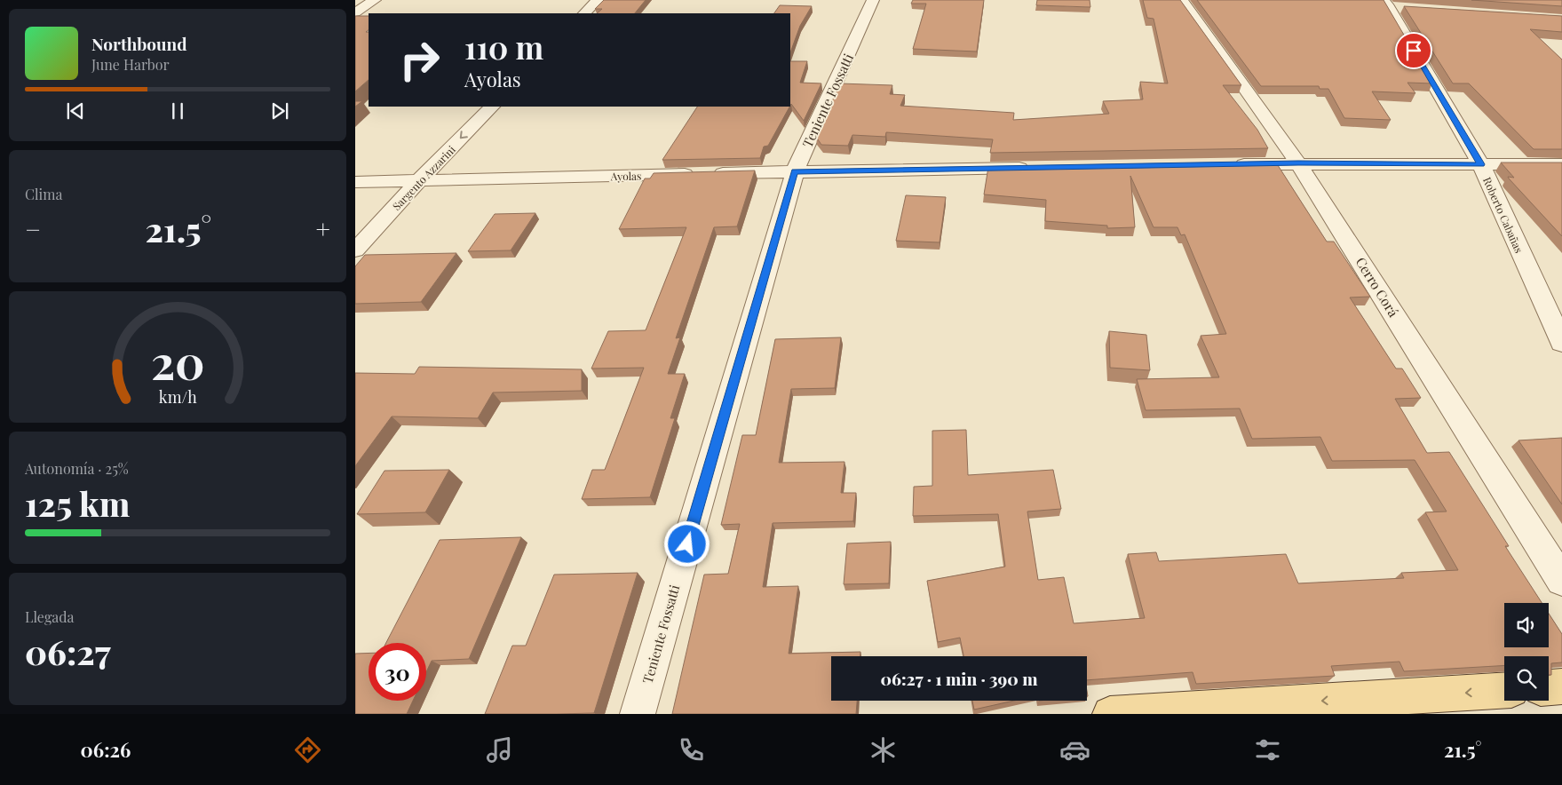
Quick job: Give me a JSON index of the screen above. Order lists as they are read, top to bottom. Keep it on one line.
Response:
{"streets":{"street":["Teniente Fossatti","Ayolas","Sargento Azzarini","Roberto Cabañas","Cerro Corá"]},"crossings":[["Teniente Fossatti","Ayolas"],["Ayolas","Sargento Azzarini"]],"one_way":["Sargento Azzarini"],"page":{"turn":["110 m","Ayolas"],"song":["Northbound","June Harbor"],"tile":["Clima",["Autonomía · 25%","125 km"],["Llegada","06:27"]],"heat":["−","21.5°","+"],"limit":"30","trip":"06:27 · 1 min · 390 m","tabs":["06:26","21.5°"],"gauge":["20","km/h"]}}
